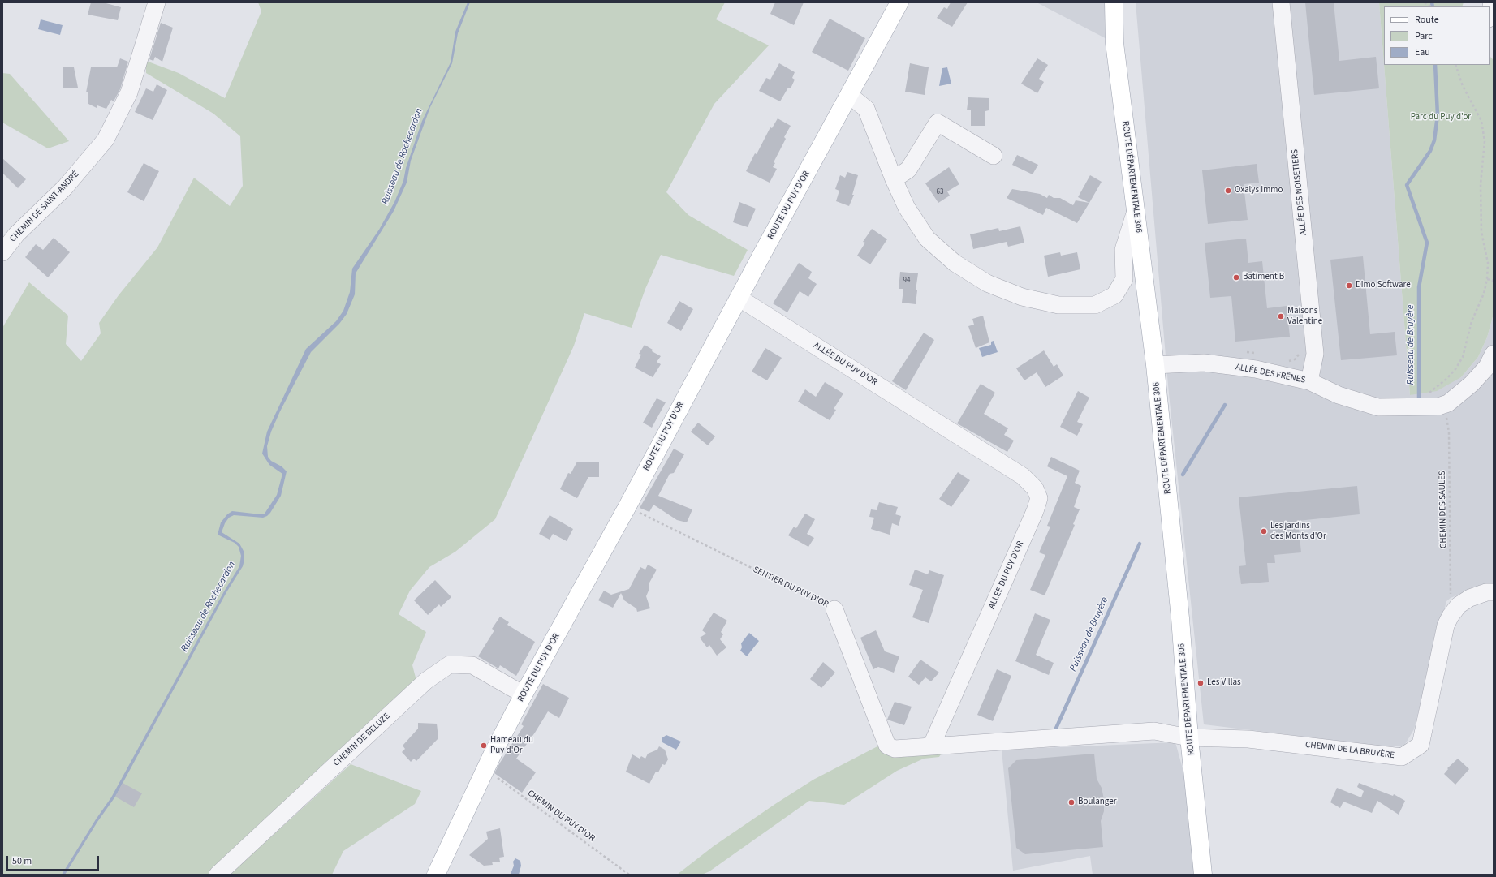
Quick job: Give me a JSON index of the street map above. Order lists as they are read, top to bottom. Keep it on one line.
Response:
{"streets":{"main road":["ROUTE DÉPARTEMENTALE 306","ROUTE DU PUY D'OR"],"street":["ALLÉE DES NOISETIERS","CHEMIN DE SAINT-ANDRÉ","ALLÉE DU PUY D'OR","ALLÉE DES FRÊNES","SENTIER DU PUY D'OR","CHEMIN DE BELUZE","CHEMIN DE LA BRUYÈRE"],"path":["CHEMIN DES SAULES","CHEMIN DU PUY D'OR"]},"crossings":[["ROUTE DÉPARTEMENTALE 306","ALLÉE DES FRÊNES"],["ROUTE DÉPARTEMENTALE 306","CHEMIN DE LA BRUYÈRE"],["ALLÉE DES NOISETIERS","ALLÉE DES FRÊNES"],["ROUTE DU PUY D'OR","ALLÉE DU PUY D'OR"],["ROUTE DU PUY D'OR","SENTIER DU PUY D'OR"],["ROUTE DU PUY D'OR","CHEMIN DE BELUZE"],["ROUTE DU PUY D'OR","CHEMIN DU PUY D'OR"],["ALLÉE DU PUY D'OR","SENTIER DU PUY D'OR"],["ALLÉE DES FRÊNES","CHEMIN DES SAULES"],["CHEMIN DES SAULES","CHEMIN DE LA BRUYÈRE"]],"water":["Ruisseau de Rochecardon","Ruisseau de Bruyère"],"parks":["Parc du Puy d'or"],"places":["Oxalys Immo","Batiment B","Dimo Software","Maisons Valentine","Les jardins des Monts d'Or","Les Villas","Hameau du Puy d'Or","Boulanger"],"house_numbers":["63","94"],"legend":["Route","Parc","Eau"],"scale_bar":"50 m"}
